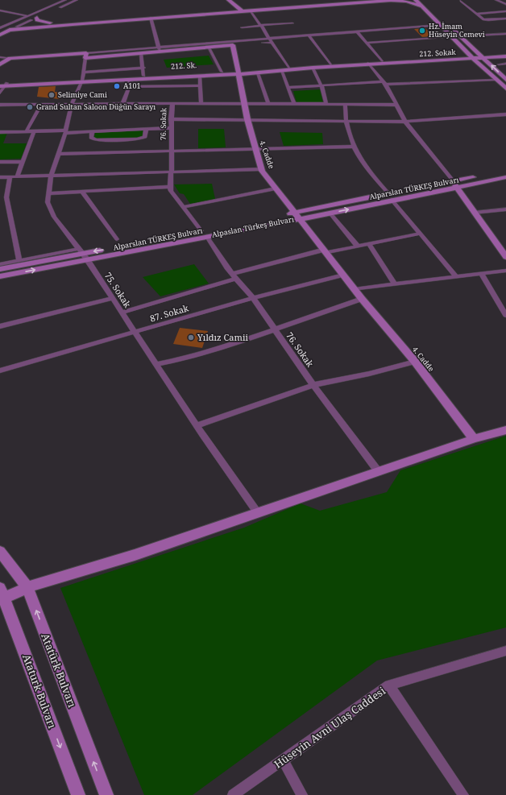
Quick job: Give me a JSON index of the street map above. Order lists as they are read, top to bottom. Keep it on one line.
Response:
{"streets":{"main road":["212. Sokak","212. Sk.","4. Cadde","Alparslan TÜRKEŞ Bulvarı","Alpaslan Türkeş Bulvarı","Atatürk Bulvarı","Ataturk Bulvarı"],"street":["76. Sokak","75. Sokak","87. Sokak","Hüseyin Avni Ulaş Caddesi"]},"crossings":[["212. Sokak","212. Sk."],["212. Sk.","4. Cadde"],["212. Sk.","75. Sokak"],["76. Sokak","Alparslan TÜRKEŞ Bulvarı"],["76. Sokak","Alpaslan Türkeş Bulvarı"],["76. Sokak","87. Sokak"],["4. Cadde","Alparslan TÜRKEŞ Bulvarı"],["4. Cadde","Alpaslan Türkeş Bulvarı"],["4. Cadde","87. Sokak"],["Alparslan TÜRKEŞ Bulvarı","Alpaslan Türkeş Bulvarı"],["Alparslan TÜRKEŞ Bulvarı","75. Sokak"],["Alpaslan Türkeş Bulvarı","75. Sokak"],["75. Sokak","87. Sokak"]],"one_way":["Alparslan TÜRKEŞ Bulvarı","Atatürk Bulvarı","Ataturk Bulvarı"],"places":["Hz. İmam Hüseyin Cemevi","A101","Selimiye Cami","Grand Sultan Saloon Düğün Sarayı","Yıldız Camii"]}
